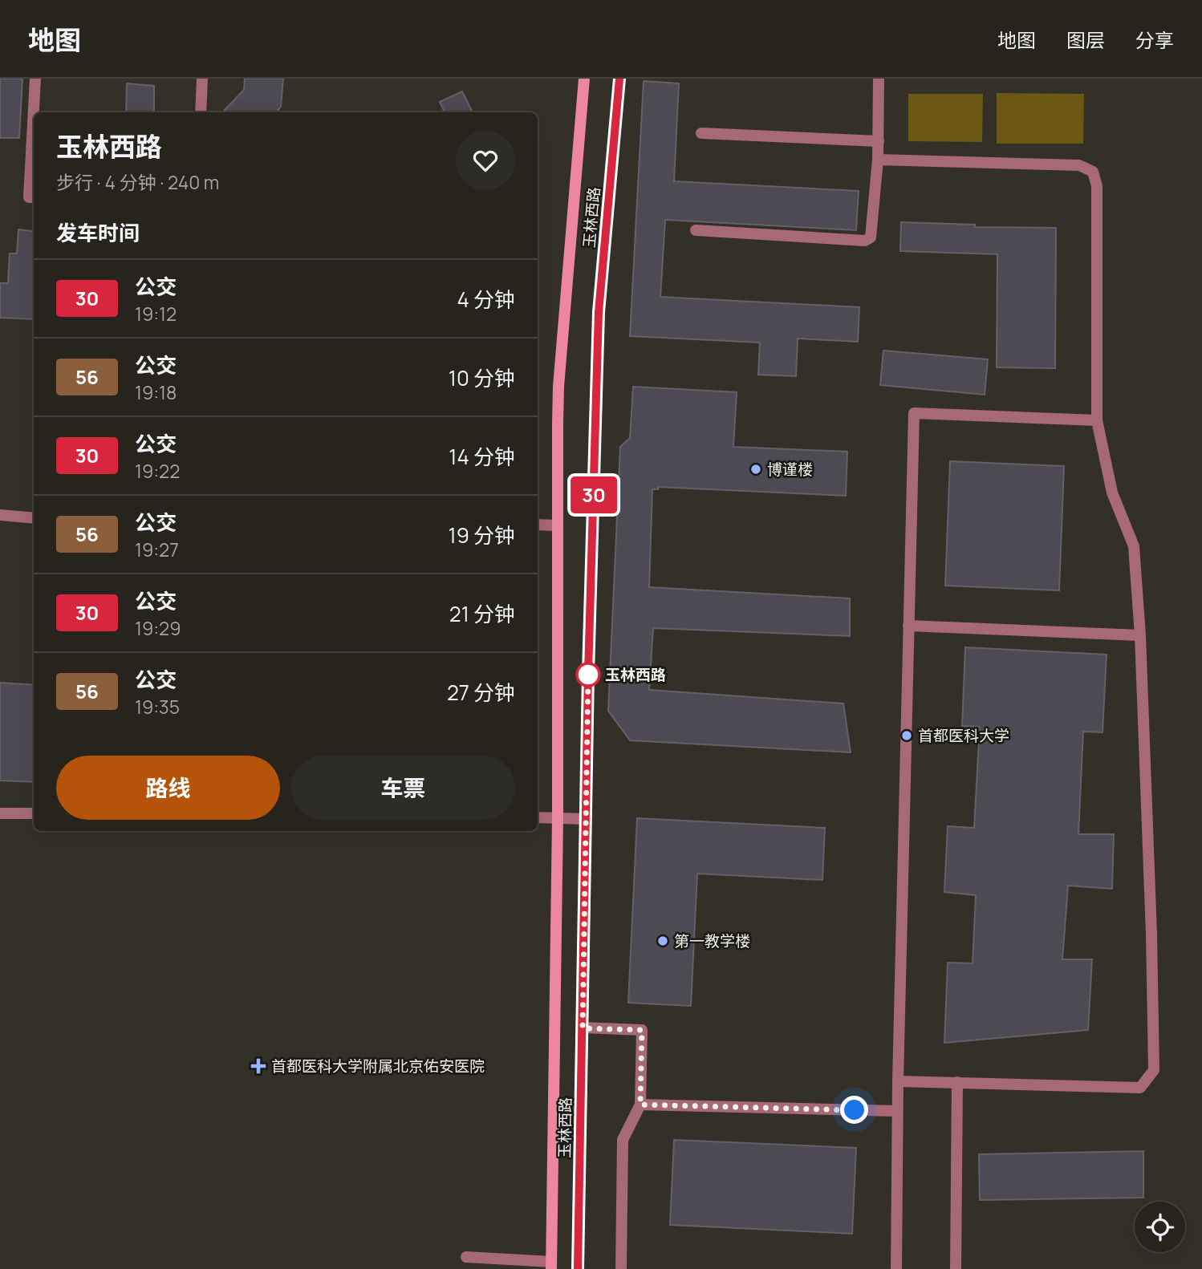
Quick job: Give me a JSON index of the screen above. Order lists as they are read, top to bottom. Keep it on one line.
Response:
{"streets":{"street":["玉林西路"]},"places":{"other":["博谨楼","玉林西路","首都医科大学","第一教学楼"],"health":["首都医科大学附属北京佑安医院"]},"lines":["bus line 30"],"page":{"header":"地图","nav":["地图","图层","分享"],"on_map":"30","heading":[["玉林西路","步行 · 4 分钟 · 240 m"],"发车时间"],"list":[{"mark":"30","name":"公交","note":"19:12","value":"4 分钟"},{"mark":"56","name":"公交","note":"19:18","value":"10 分钟"},{"mark":"30","name":"公交","note":"19:22","value":"14 分钟"},{"mark":"56","name":"公交","note":"19:27","value":"19 分钟"},{"mark":"30","name":"公交","note":"19:29","value":"21 分钟"},{"mark":"56","name":"公交","note":"19:35","value":"27 分钟"}],"buttons":["路线","车票"]}}
